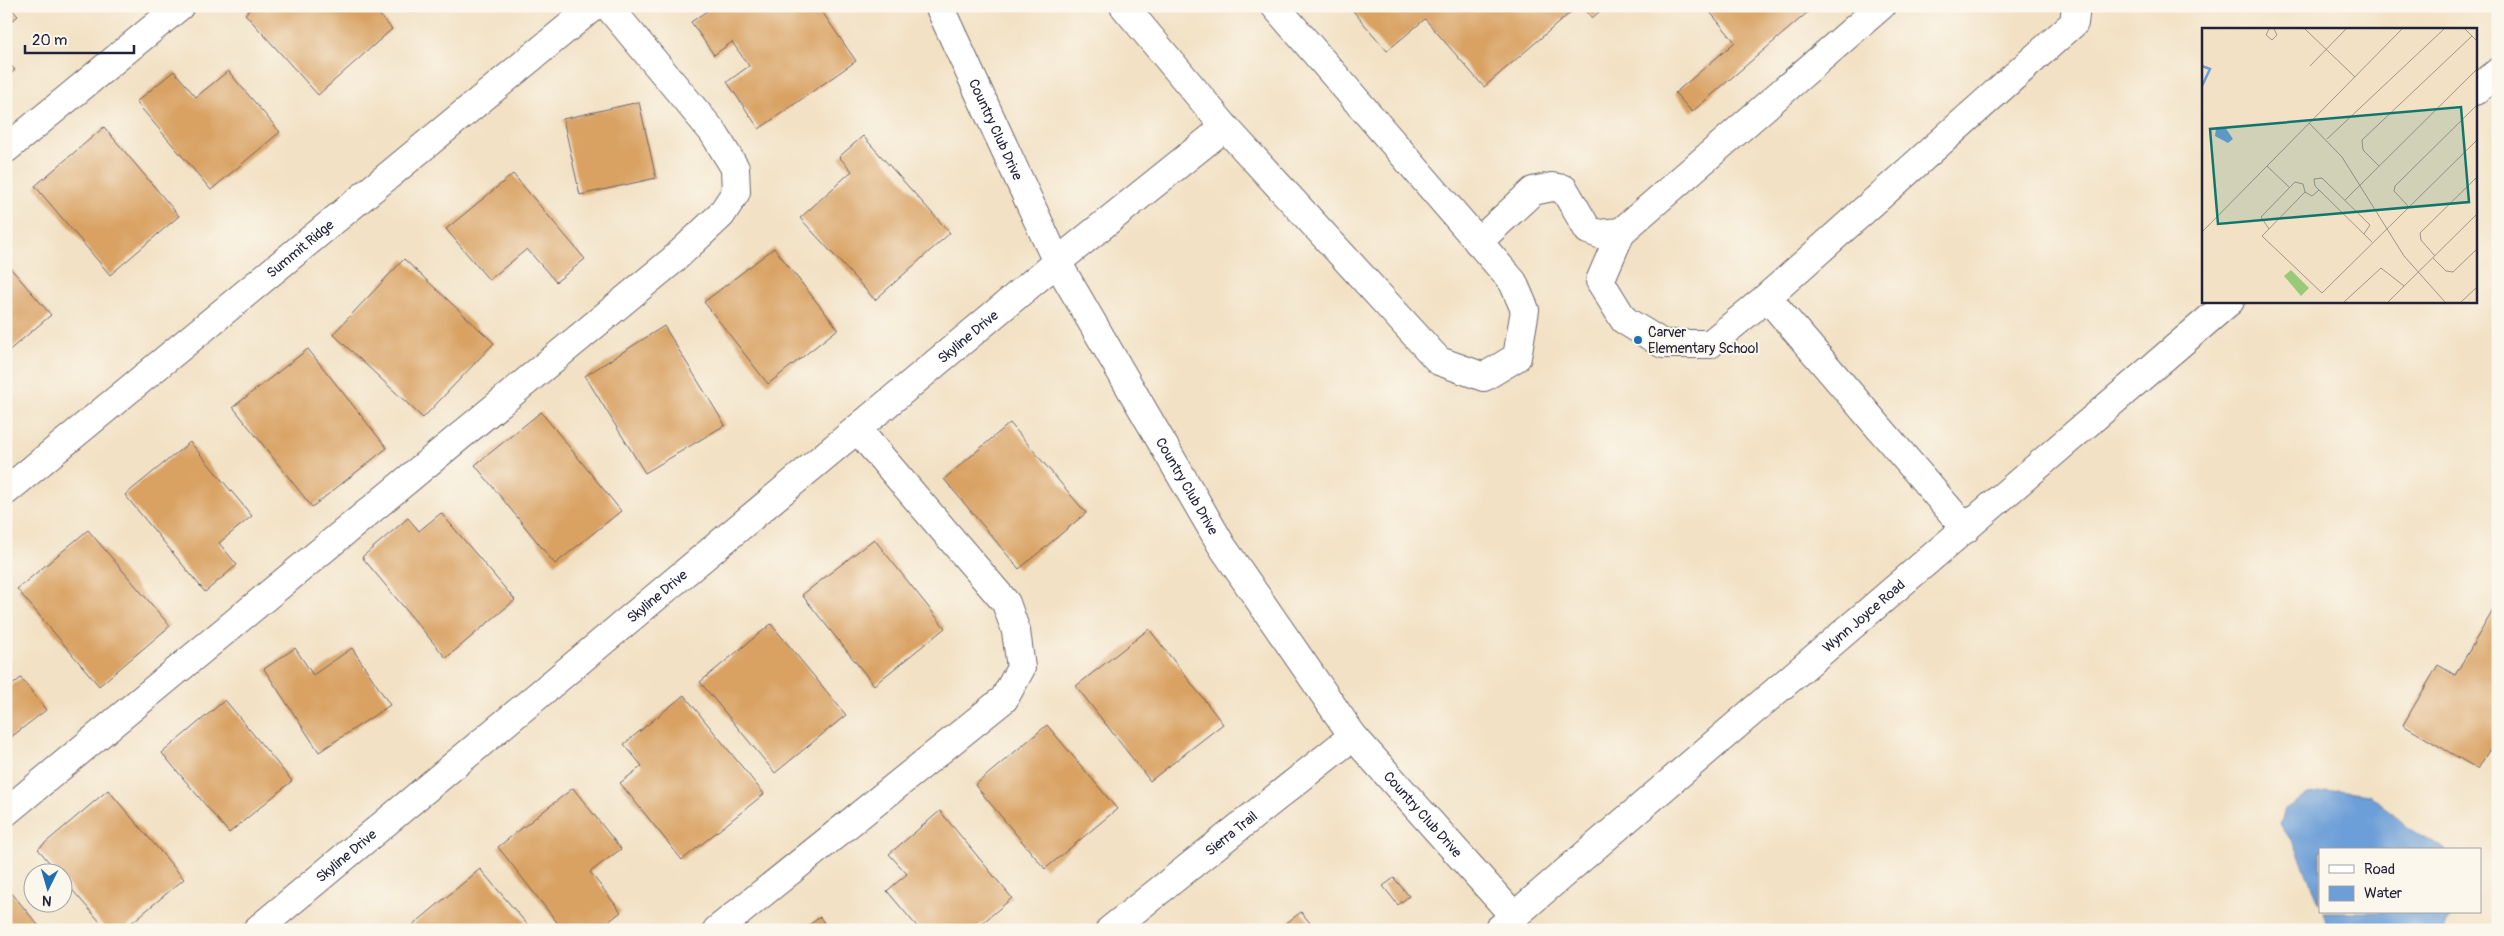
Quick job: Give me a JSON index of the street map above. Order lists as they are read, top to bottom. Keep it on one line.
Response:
{"streets":{"street":["Country Club Drive","Summit Ridge","Skyline Drive","Wynn Joyce Road","Sierra Trail"]},"crossings":[["Country Club Drive","Skyline Drive"],["Country Club Drive","Wynn Joyce Road"],["Country Club Drive","Sierra Trail"]],"places":["Carver Elementary School"],"legend":["Road","Water"],"scale_bar":"20 m","north":"bottom"}
